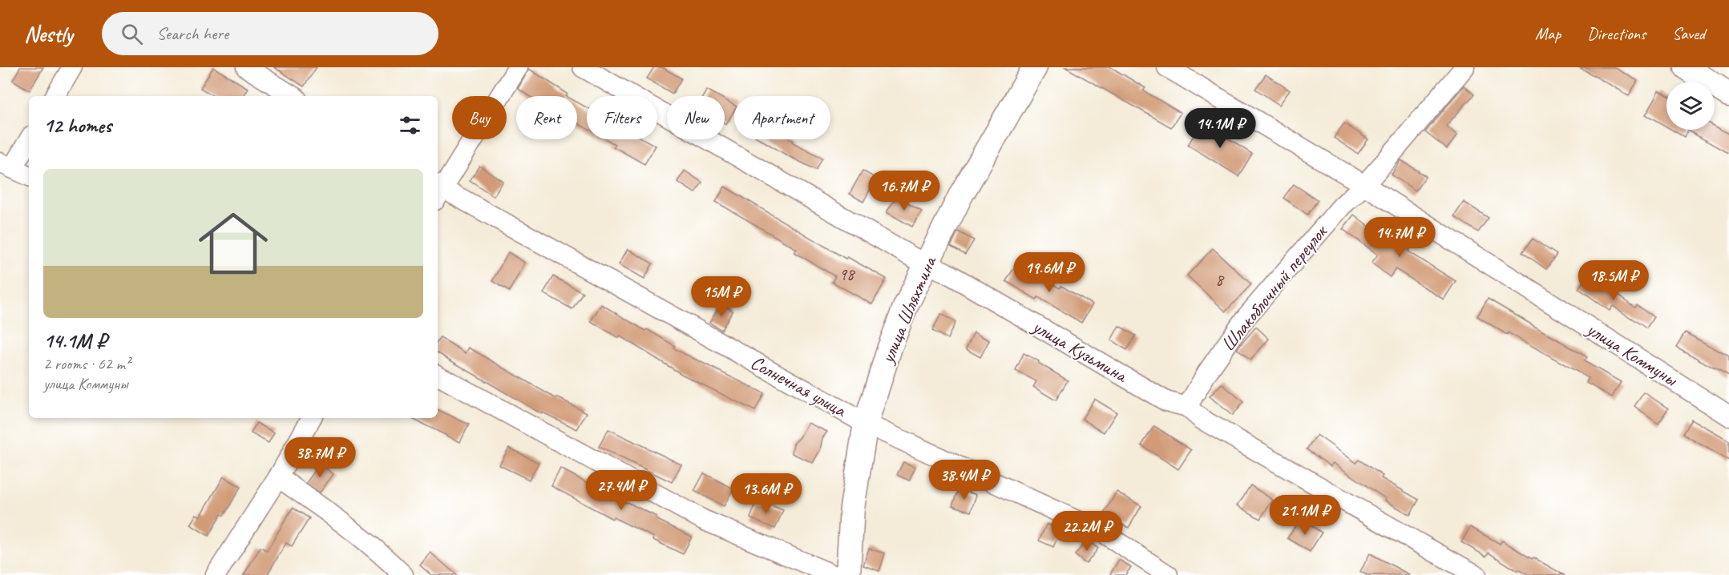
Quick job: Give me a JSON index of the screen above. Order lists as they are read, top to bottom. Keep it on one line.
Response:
{"streets":{"main road":["улица Шляхтина"],"street":["Шлакоблочный переулок","улица Кузьмина","улица Коммуны","Солнечная улица"]},"crossings":[["Шлакоблочный переулок","улица Кузьмина"],["Шлакоблочный переулок","улица Коммуны"],["улица Шляхтина","улица Кузьмина"],["улица Шляхтина","Солнечная улица"]],"house_numbers":["98","8"],"page":{"header":"Nestly","search":"Search here","nav":["Map","Directions","Saved"],"chip":["Buy","Rent","Filters","New","Apartment"],"heading":"12 homes","price":["14.1M ₽","16.7M ₽","14.7M ₽","19.6M ₽","18.5M ₽","15M ₽","38.7M ₽","38.4M ₽","27.4M ₽","13.6M ₽","21.1M ₽","22.2M ₽"],"list":[{"name":"14.1M ₽","note":"2 rooms · 62 m² · улица Коммуны"}]}}
